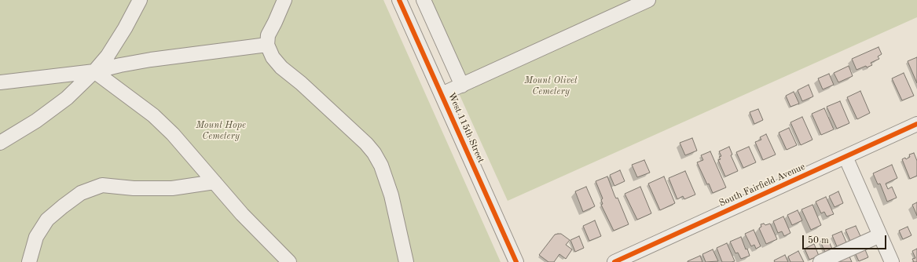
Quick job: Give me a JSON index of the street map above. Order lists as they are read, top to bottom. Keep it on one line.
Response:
{"streets":{"street":["West 115th Street","South Fairfield Avenue"]},"parks":["Mount Olivet Cemetery","Mount Hope Cemetery"],"scale_bar":"50 m"}
